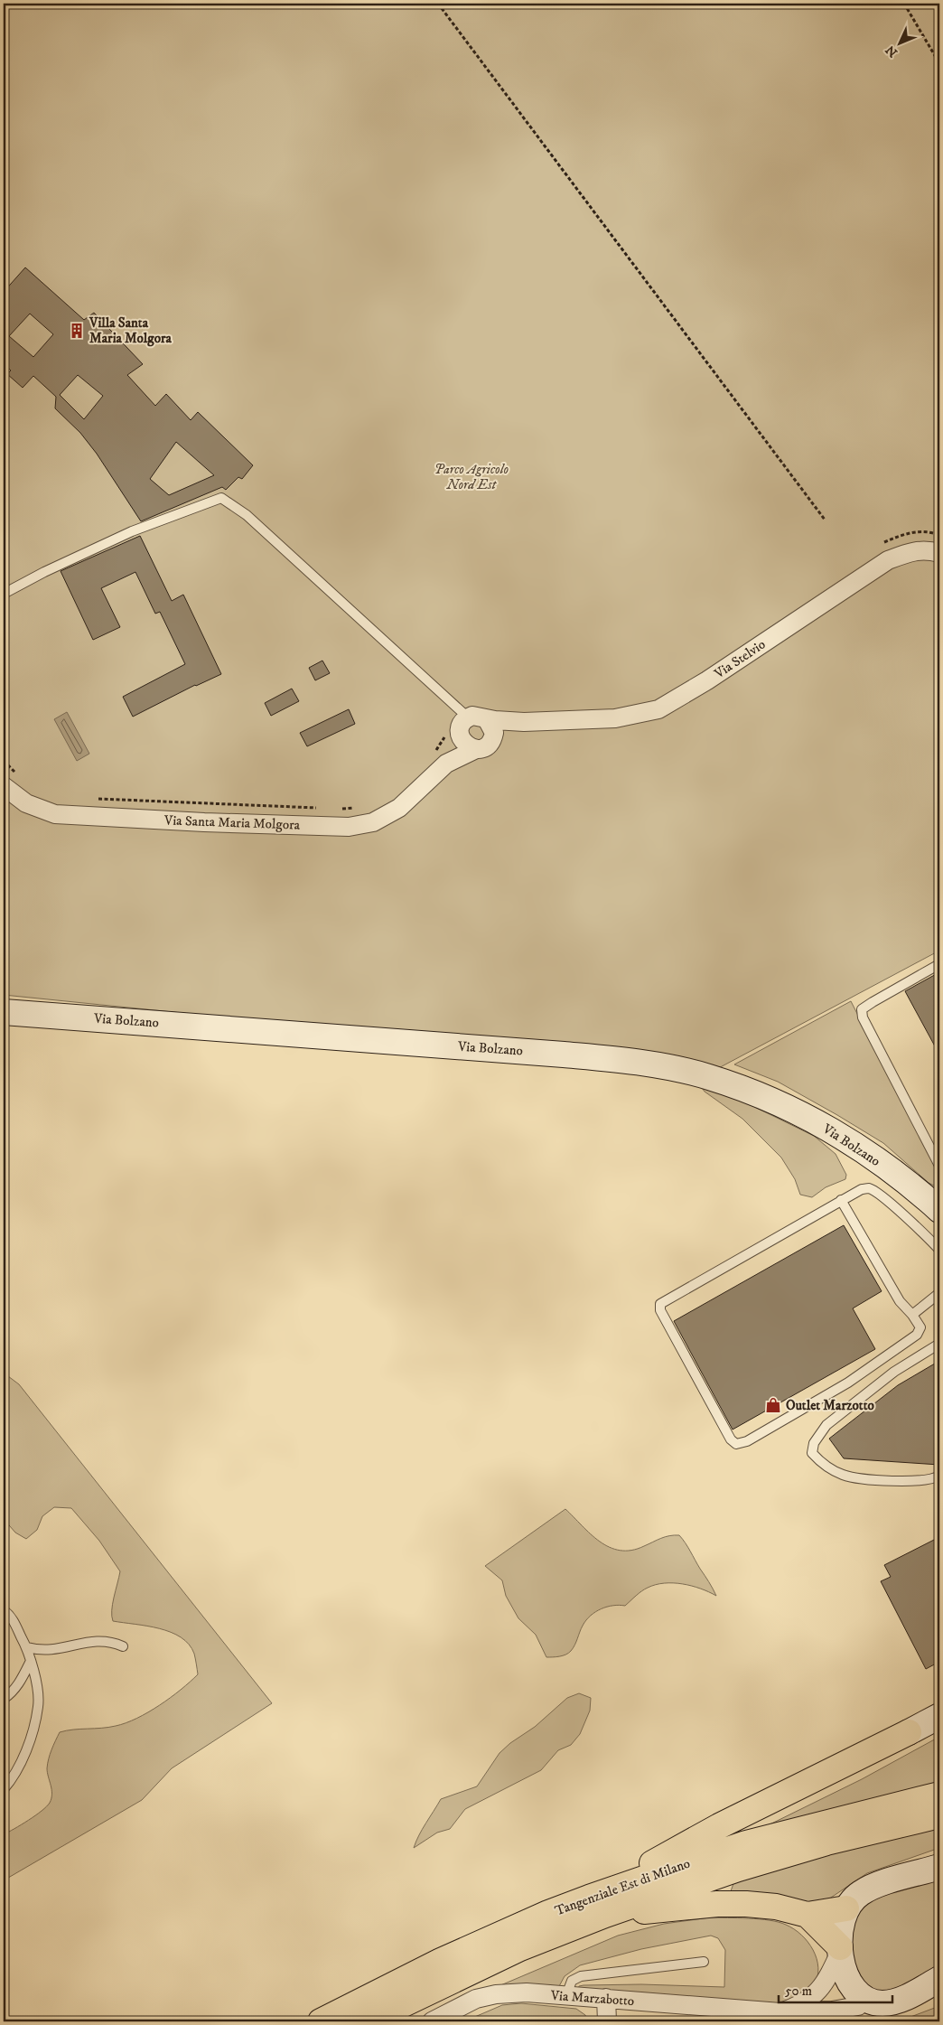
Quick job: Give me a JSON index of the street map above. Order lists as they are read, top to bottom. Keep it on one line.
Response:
{"streets":{"highway":["Tangenziale Est di Milano"],"street":["Via Stelvio","Via Santa Maria Molgora","Via Bolzano","Via Marzabotto"]},"parks":["Parco Agricolo Nord Est"],"places":{"building":["Villa Santa Maria Molgora"],"shop":["Outlet Marzotto"]},"scale_bar":"50 m","north":"bottom left"}
